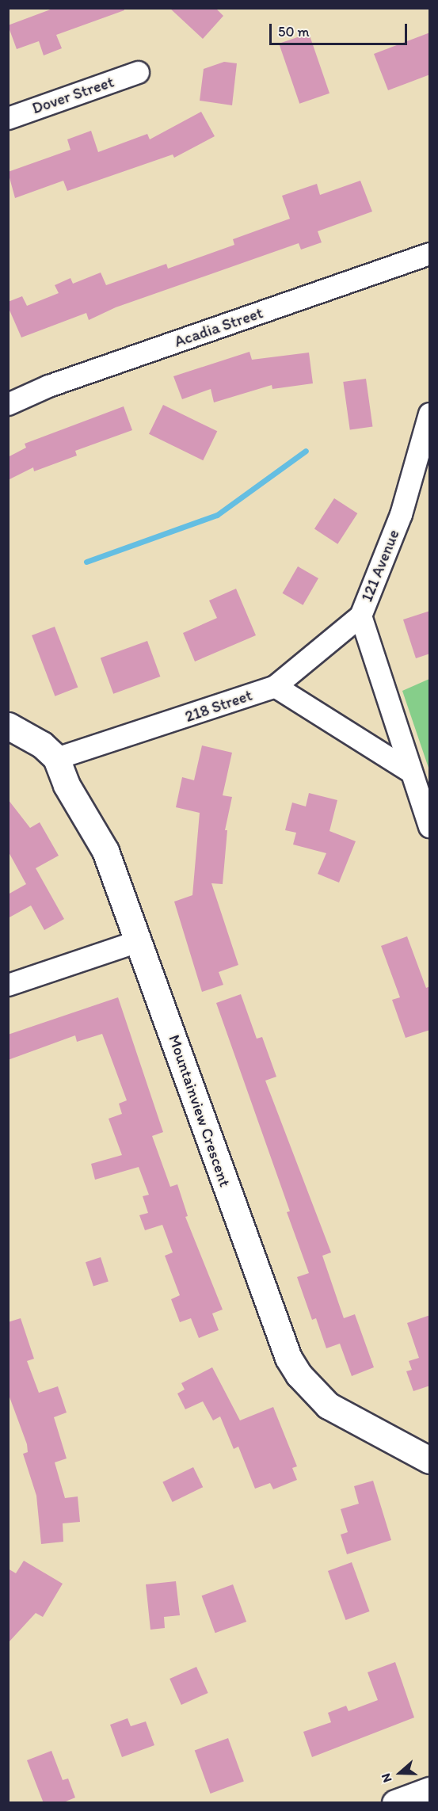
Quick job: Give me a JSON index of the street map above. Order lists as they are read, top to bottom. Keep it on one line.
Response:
{"streets":{"street":["Dover Street","Acadia Street","121 Avenue","218 Street","Mountainview Crescent"]},"crossings":[["121 Avenue","218 Street"],["218 Street","Mountainview Crescent"]],"scale_bar":"50 m","north":"left"}
